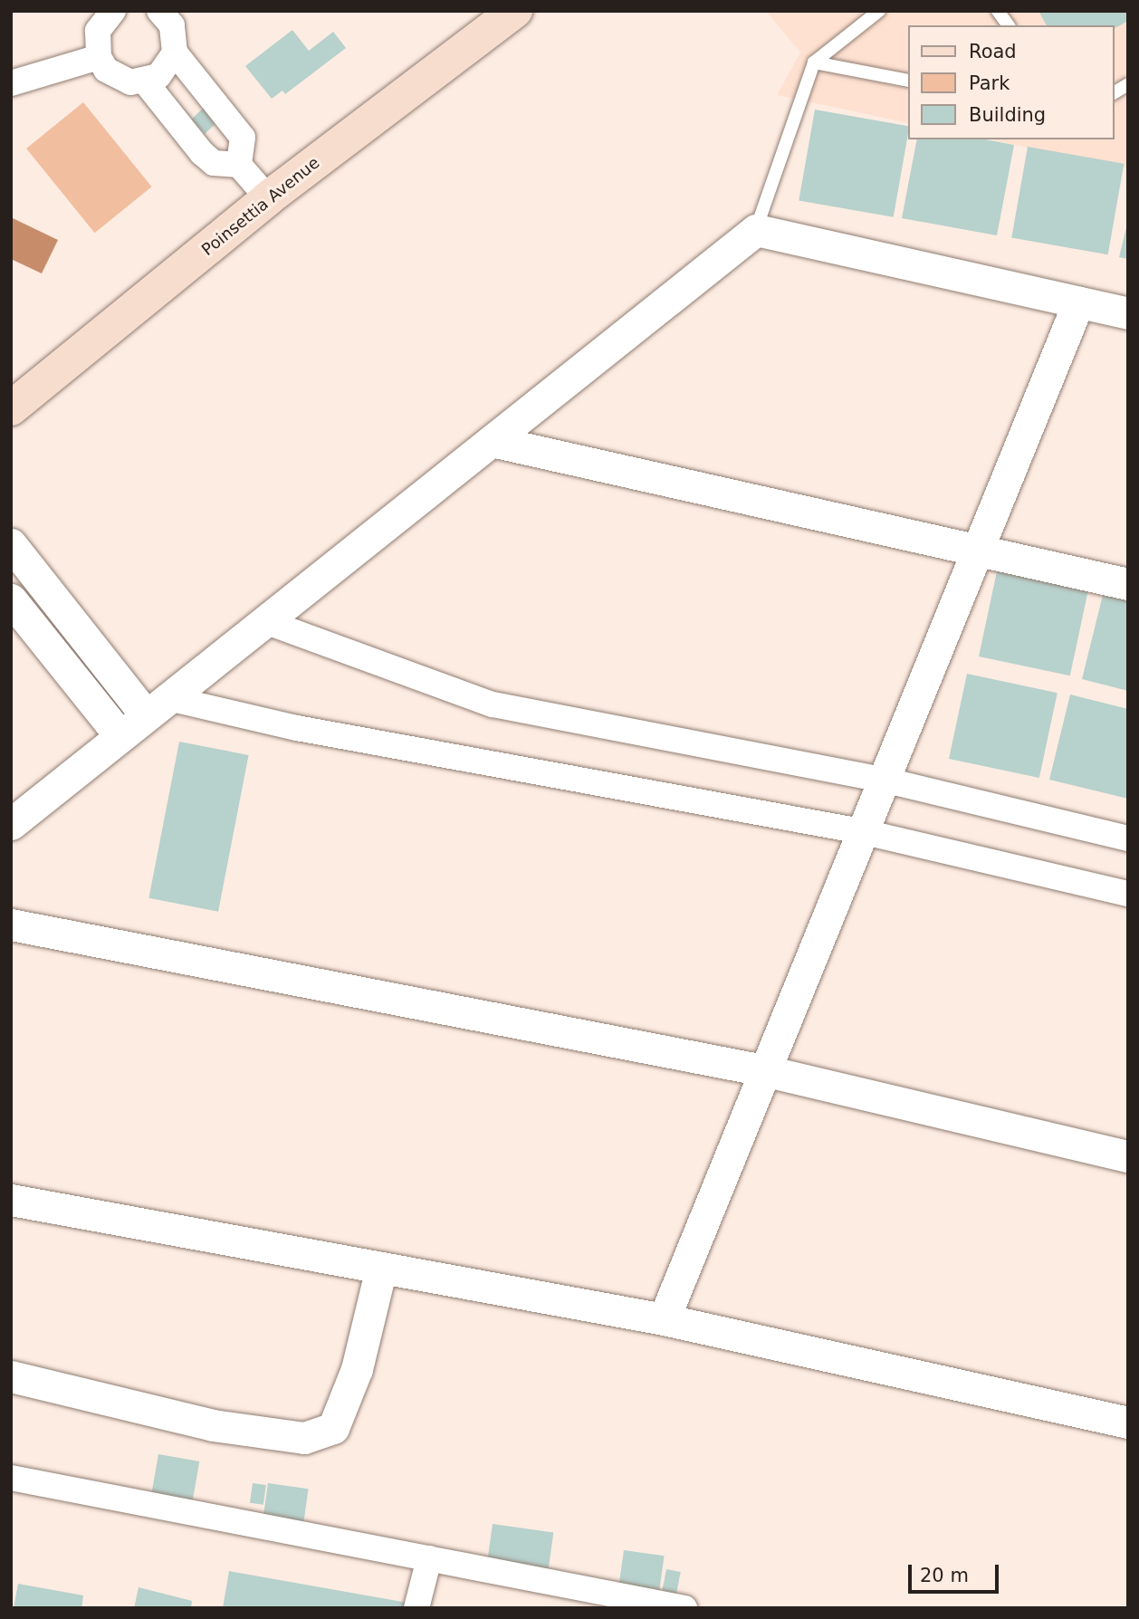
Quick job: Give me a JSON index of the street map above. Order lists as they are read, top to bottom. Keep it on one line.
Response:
{"streets":{"main road":["Poinsettia Avenue"]},"legend":["Road","Park","Building"],"scale_bar":"20 m"}
